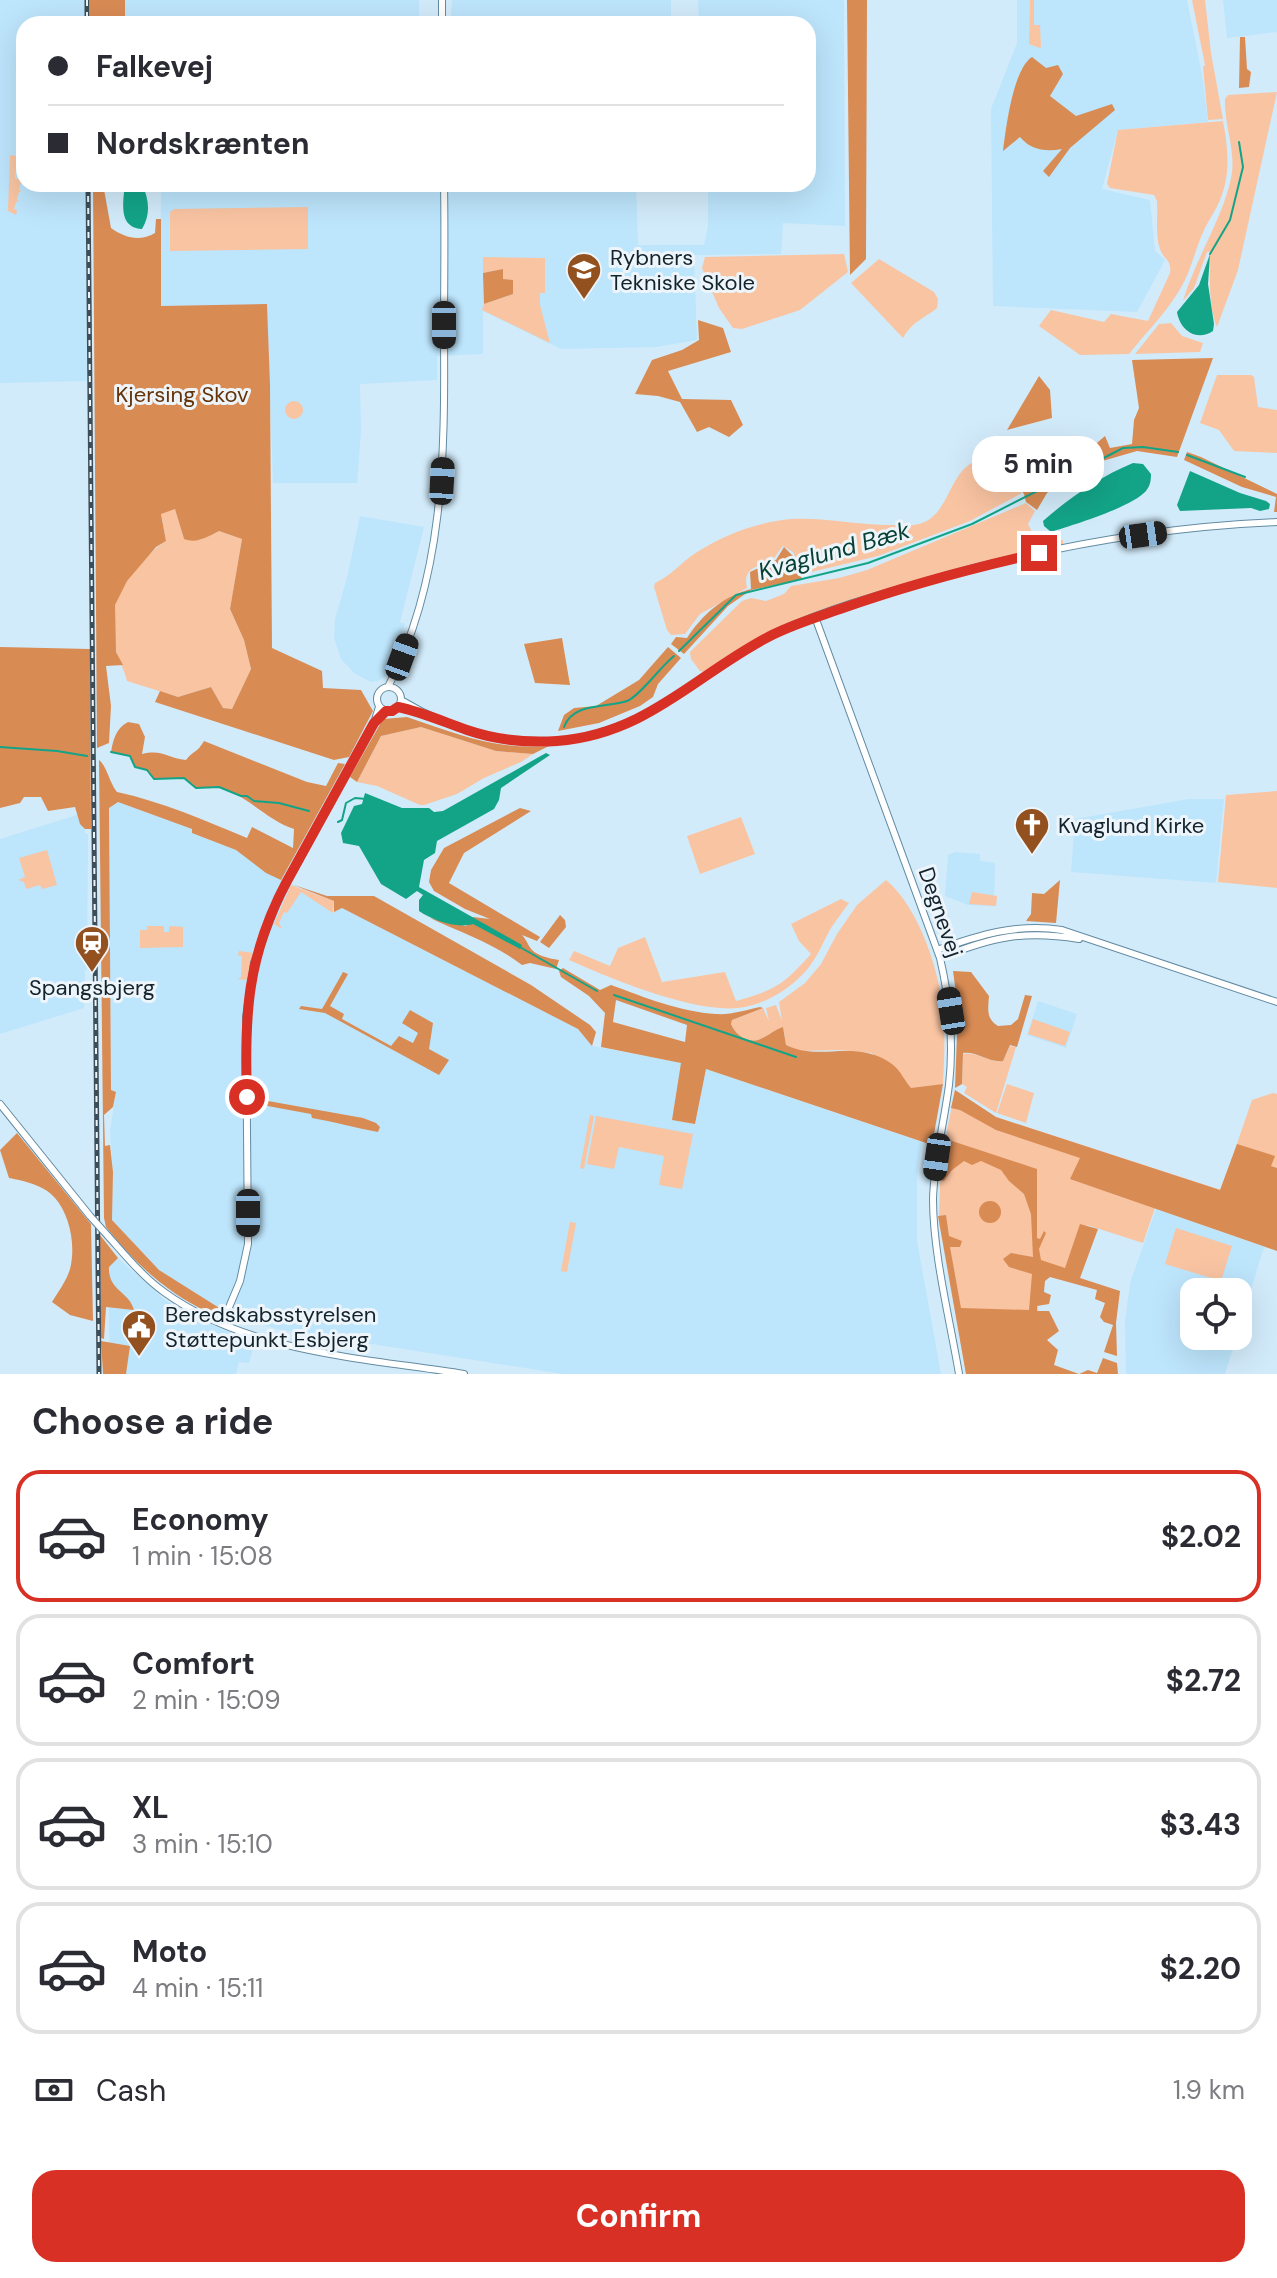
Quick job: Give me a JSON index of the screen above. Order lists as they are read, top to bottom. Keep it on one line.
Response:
{"streets":{"street":["Degnevej"]},"water":["Kvaglund Bæk"],"parks":["Kjersing Skov"],"places":{"school or university":["Rybners Tekniske Skole"],"church":["Kvaglund Kirke"],"station":["Spangsbjerg"],"public building":["Beredskabsstyrelsen Støttepunkt Esbjerg"]},"page":{"banner":["Falkevej","Nordskrænten"],"bubble":"5 min","heading":"Choose a ride","list":[{"name":"Economy","note":"1 min · 15:08","value":"$2.02"},{"name":"Comfort","note":"2 min · 15:09","value":"$2.72"},{"name":"XL","note":"3 min · 15:10","value":"$3.43"},{"name":"Moto","note":"4 min · 15:11","value":"$2.20"}],"pay":["Cash","1.9 km"],"buttons":"Confirm"}}
